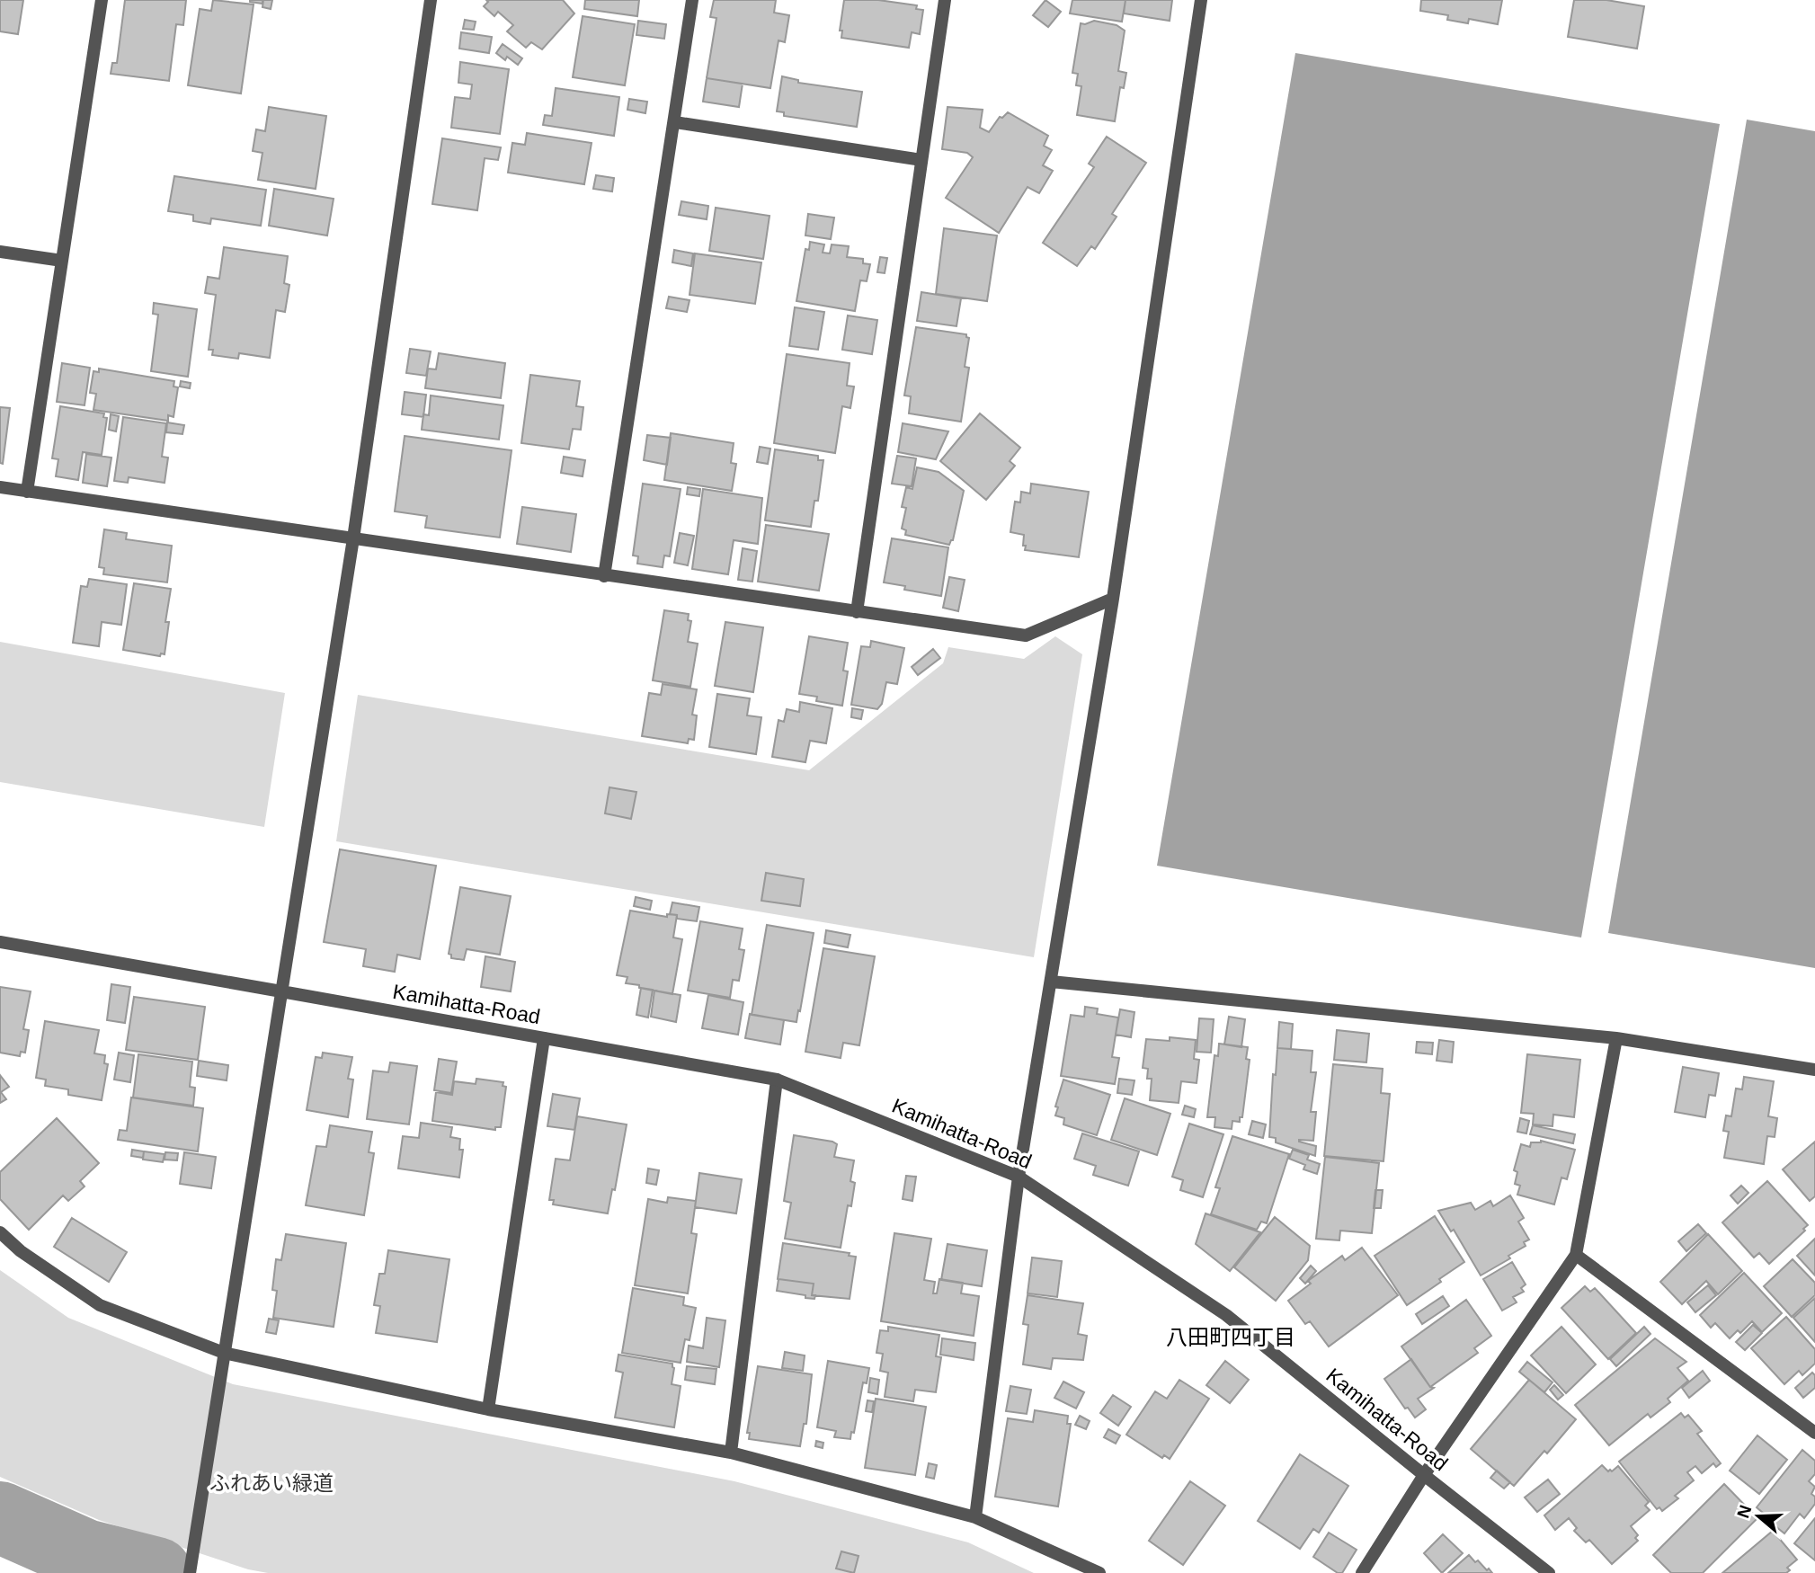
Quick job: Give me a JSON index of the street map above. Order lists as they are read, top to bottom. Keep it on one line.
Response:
{"streets":{"street":["Kamihatta-Road"]},"districts":["八田町四丁目"],"parks":["ふれあい緑道"],"north":"left"}
